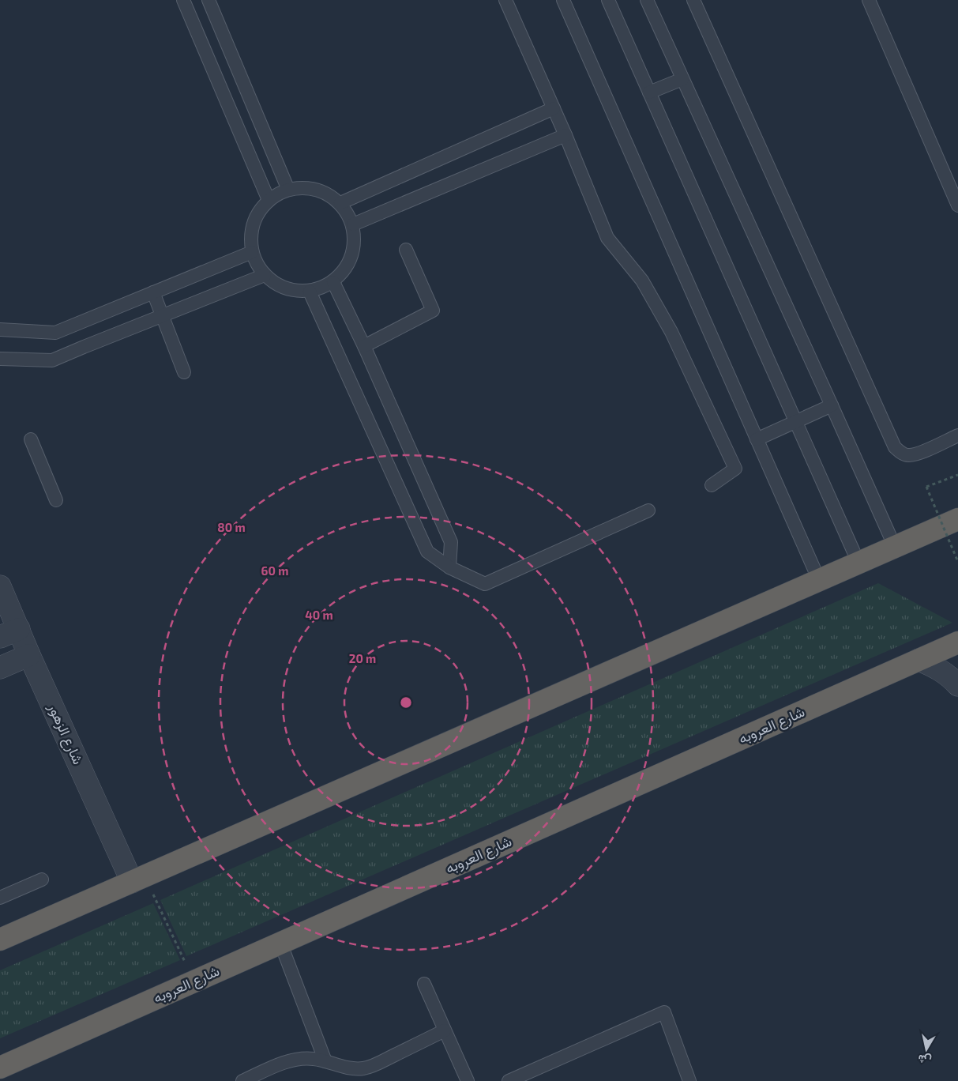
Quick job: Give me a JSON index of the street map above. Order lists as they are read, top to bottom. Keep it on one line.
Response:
{"streets":{"highway":["شارع العروبه"],"street":["شارع الزهور"]},"north":"bottom","rings":["80 m","60 m","40 m","20 m"]}
